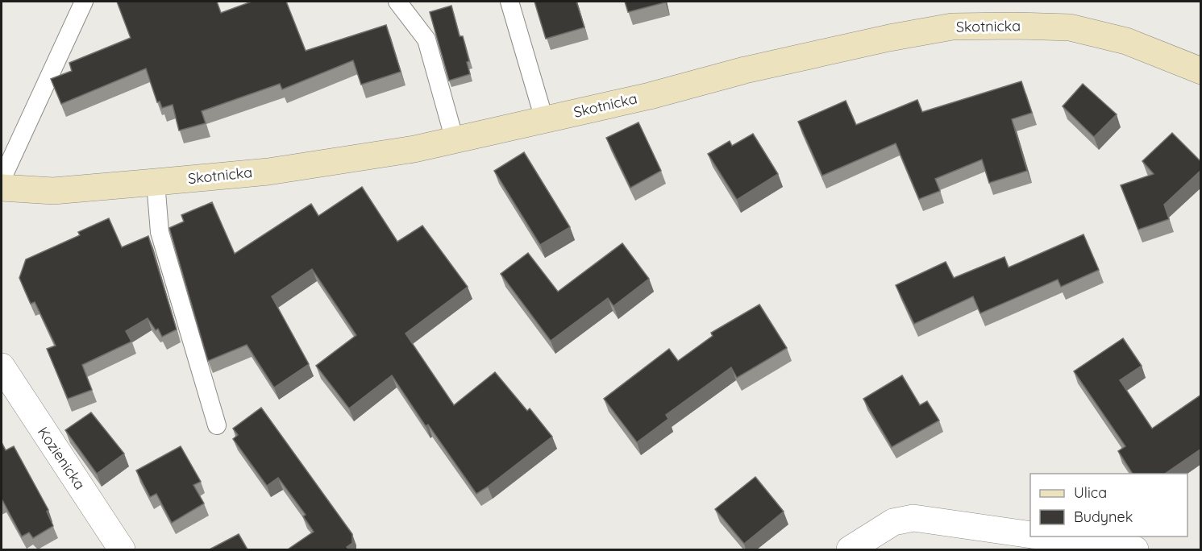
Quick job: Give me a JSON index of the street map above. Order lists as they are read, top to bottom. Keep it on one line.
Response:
{"streets":{"main road":["Skotnicka"],"street":["Kozienicka"]},"legend":["Ulica","Budynek"]}
